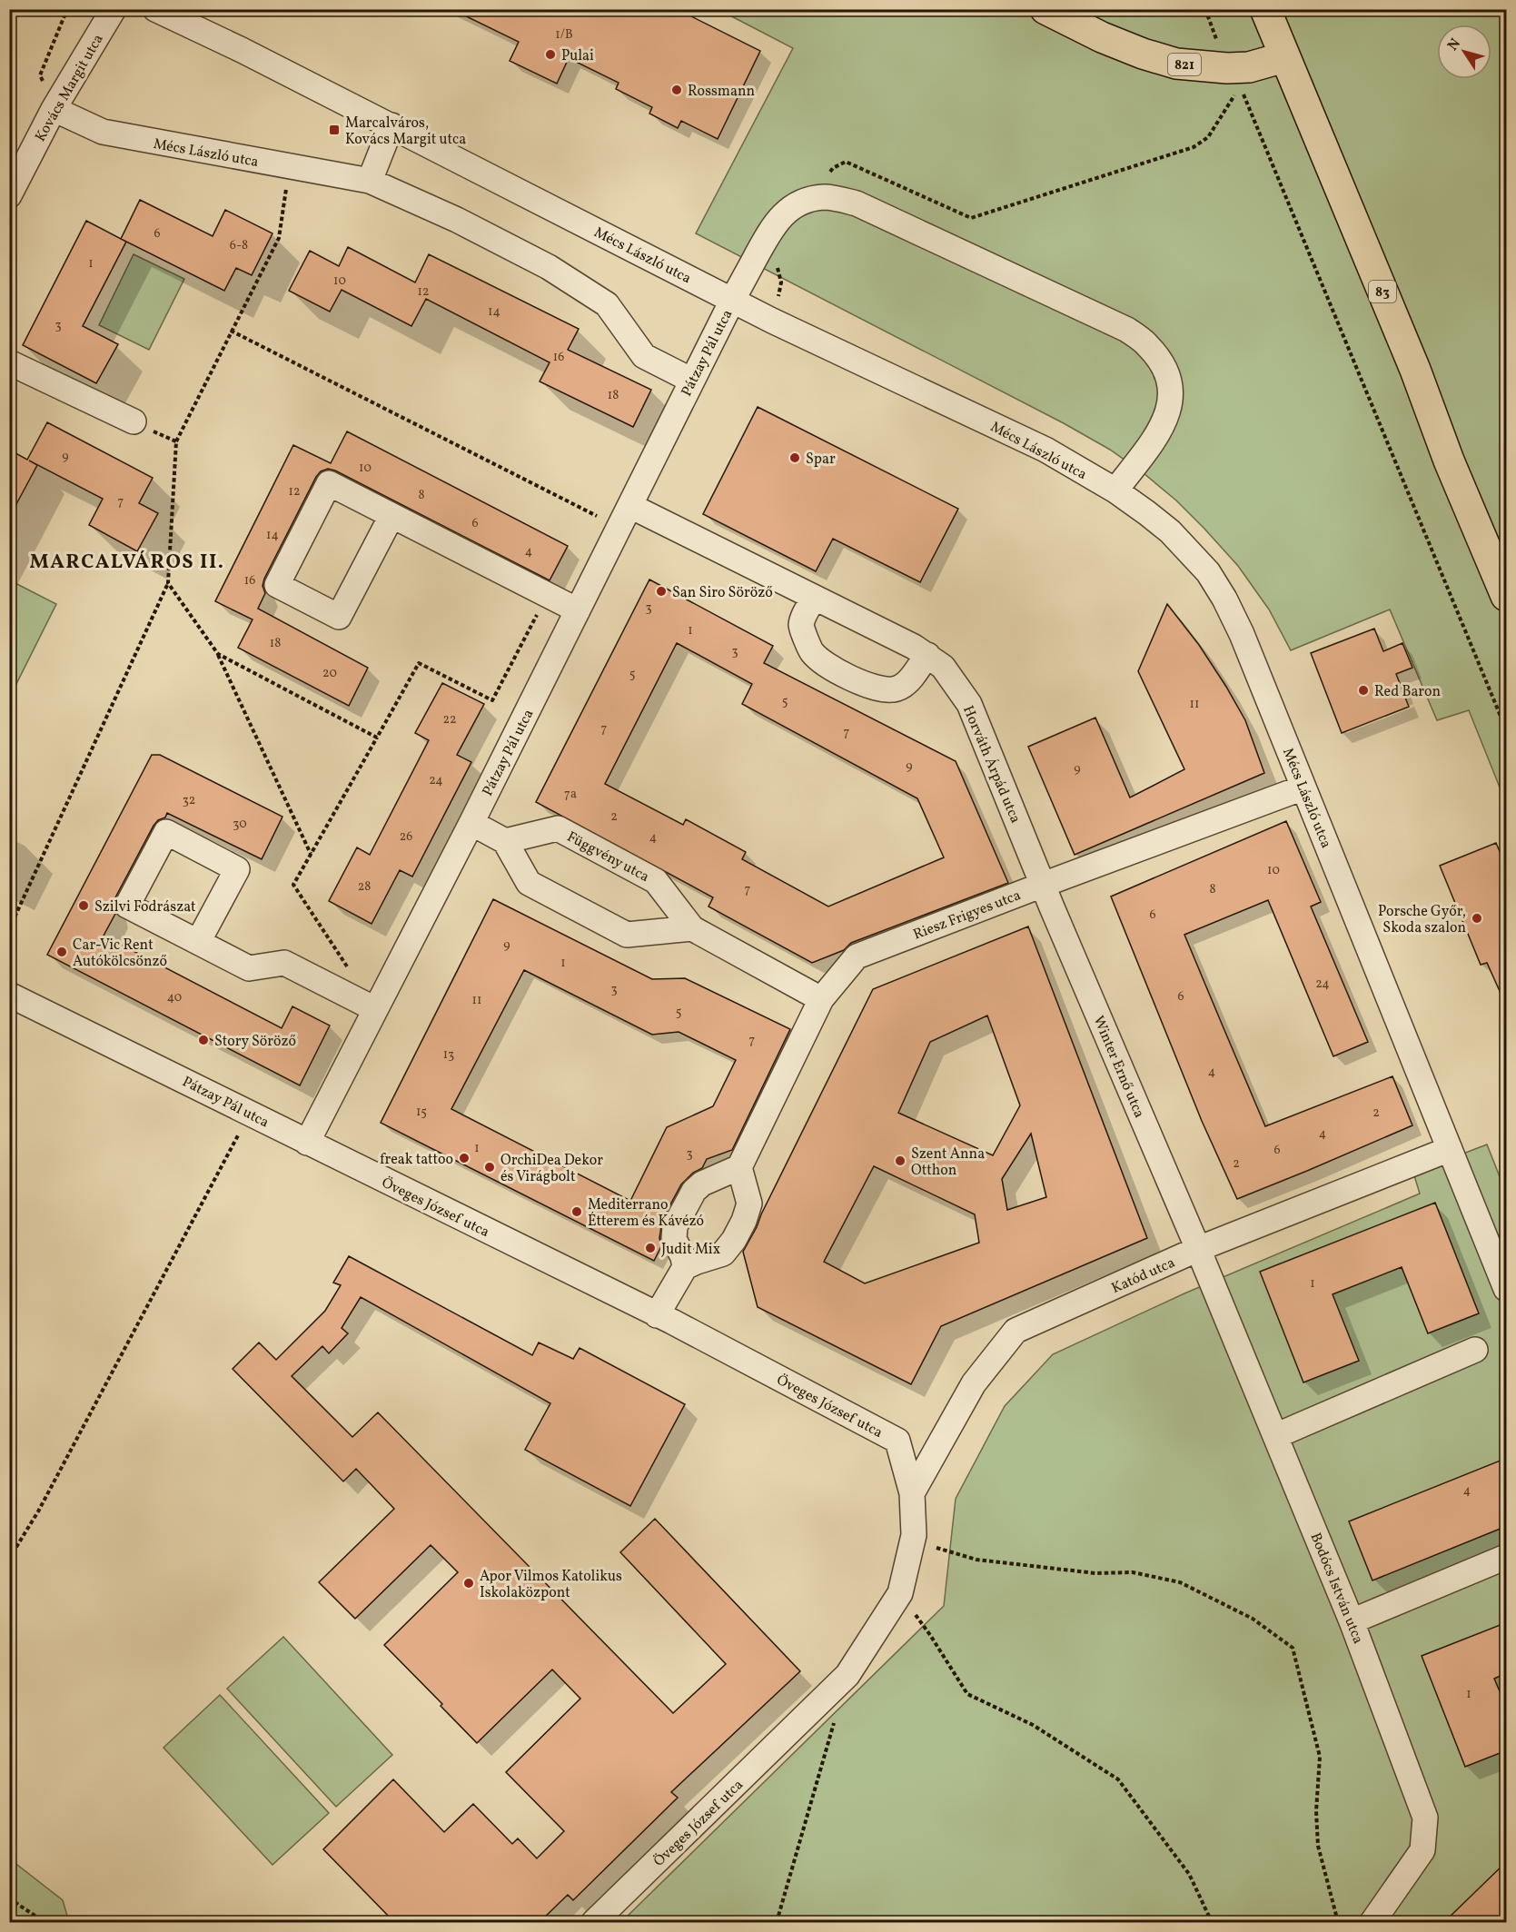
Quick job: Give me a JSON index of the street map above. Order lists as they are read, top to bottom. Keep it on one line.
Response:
{"streets":{"main road":["821","83"],"street":["Kovács Margit utca","Mécs László utca","Pátzay Pál utca","Horváth Árpád utca","Függvény utca","Riesz Frigyes utca","Winter Ernő utca","Öveges József utca","Katód utca","Bodócs István utca"]},"crossings":[["821","83"],["Kovács Margit utca","Mécs László utca"],["Mécs László utca","Pátzay Pál utca"],["Mécs László utca","Riesz Frigyes utca"],["Mécs László utca","Katód utca"],["Pátzay Pál utca","Horváth Árpád utca"],["Pátzay Pál utca","Öveges József utca"],["Horváth Árpád utca","Riesz Frigyes utca"],["Horváth Árpád utca","Winter Ernő utca"],["Függvény utca","Riesz Frigyes utca"],["Riesz Frigyes utca","Winter Ernő utca"],["Winter Ernő utca","Katód utca"],["Winter Ernő utca","Bodócs István utca"],["Öveges József utca","Katód utca"],["Katód utca","Bodócs István utca"]],"districts":["MARCALVÁROS II."],"places":{"other":["Pulai","Rossmann","Spar","San Siro Söröző","Red Baron","Szilvi Fodrászat","Porsche Győr, Skoda szalon","Car-Vic Rent Autókölcsönző","Story Söröző","freak tattoo","Szent Anna Otthon","OrchiDea Dekor és Virágbolt","Mediterrano Étterem és Kávézó","Judit Mix","Apor Vilmos Katolikus Iskolaközpont"],"transit":["Marcalváros, Kovács Margit utca"]},"house_numbers":["1/B","6","6-8","1","10","12","14","3","16","18","9","10","12","8","7","6","14","4","16","3","1","18","3","20","5","5","11","22","7","7","9","9","24","7a","32","2","30","26","4","10","28","7","8","6","9","1","24","3","6","40","11","5","7","13","4","15","2","4","1","6","3","2","1","4","1"],"north":"top left"}
